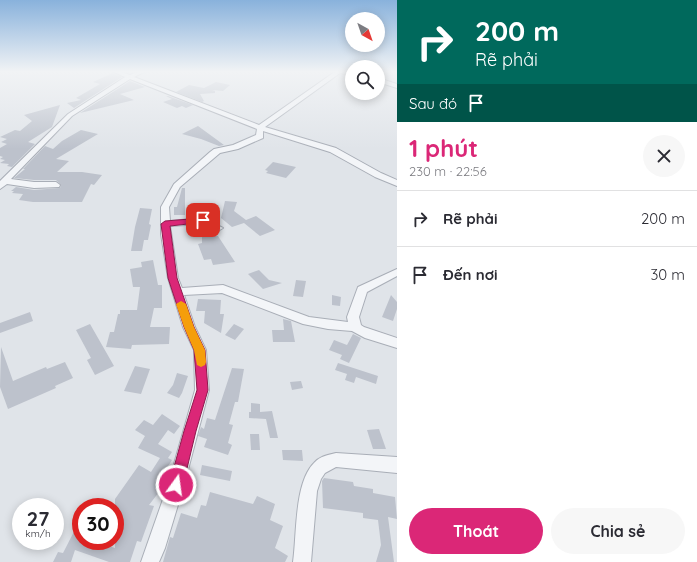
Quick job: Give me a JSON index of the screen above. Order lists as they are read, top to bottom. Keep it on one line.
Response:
{"north":"bottom right","page":{"turn":["200 m","Rẽ phải"],"then":"Sau đó","heading":["1 phút","230 m · 22:56"],"list":[{"name":"Rẽ phải","value":"200 m"},{"name":"Đến nơi","value":"30 m"}],"speed":"27 km/h","limit":"30","buttons":["Thoát","Chia sẻ"]}}
